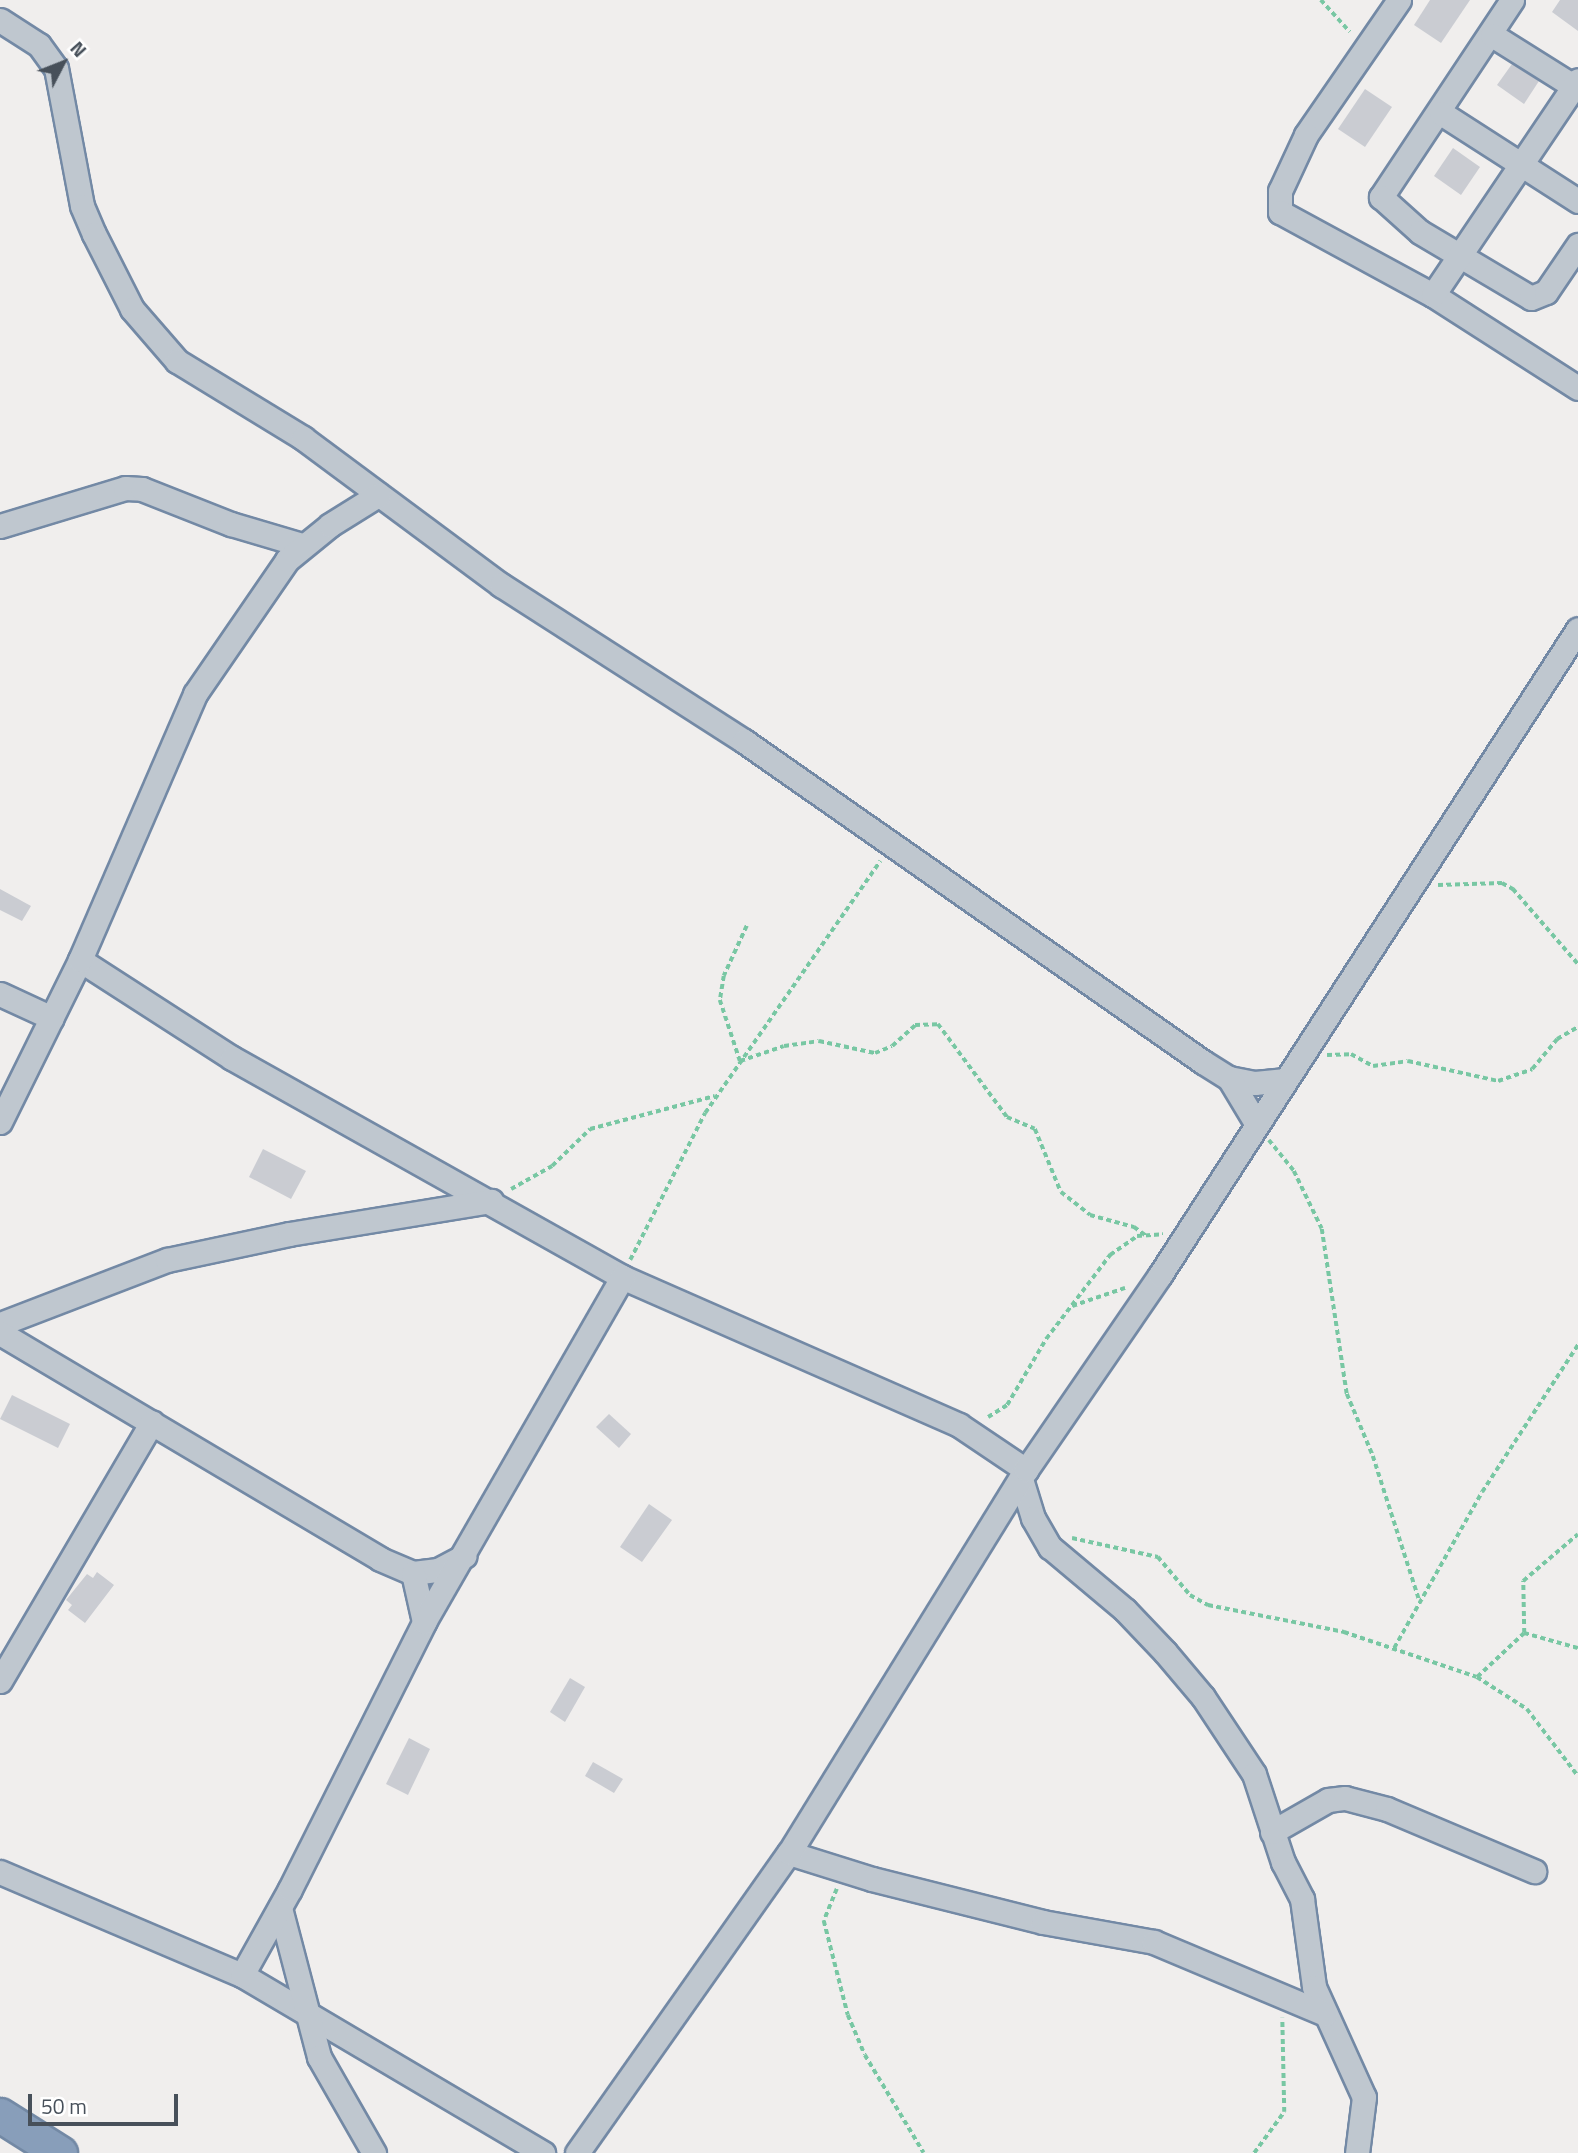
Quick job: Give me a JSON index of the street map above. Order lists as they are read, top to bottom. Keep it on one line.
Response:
{"scale_bar":"50 m","north":"top right"}
